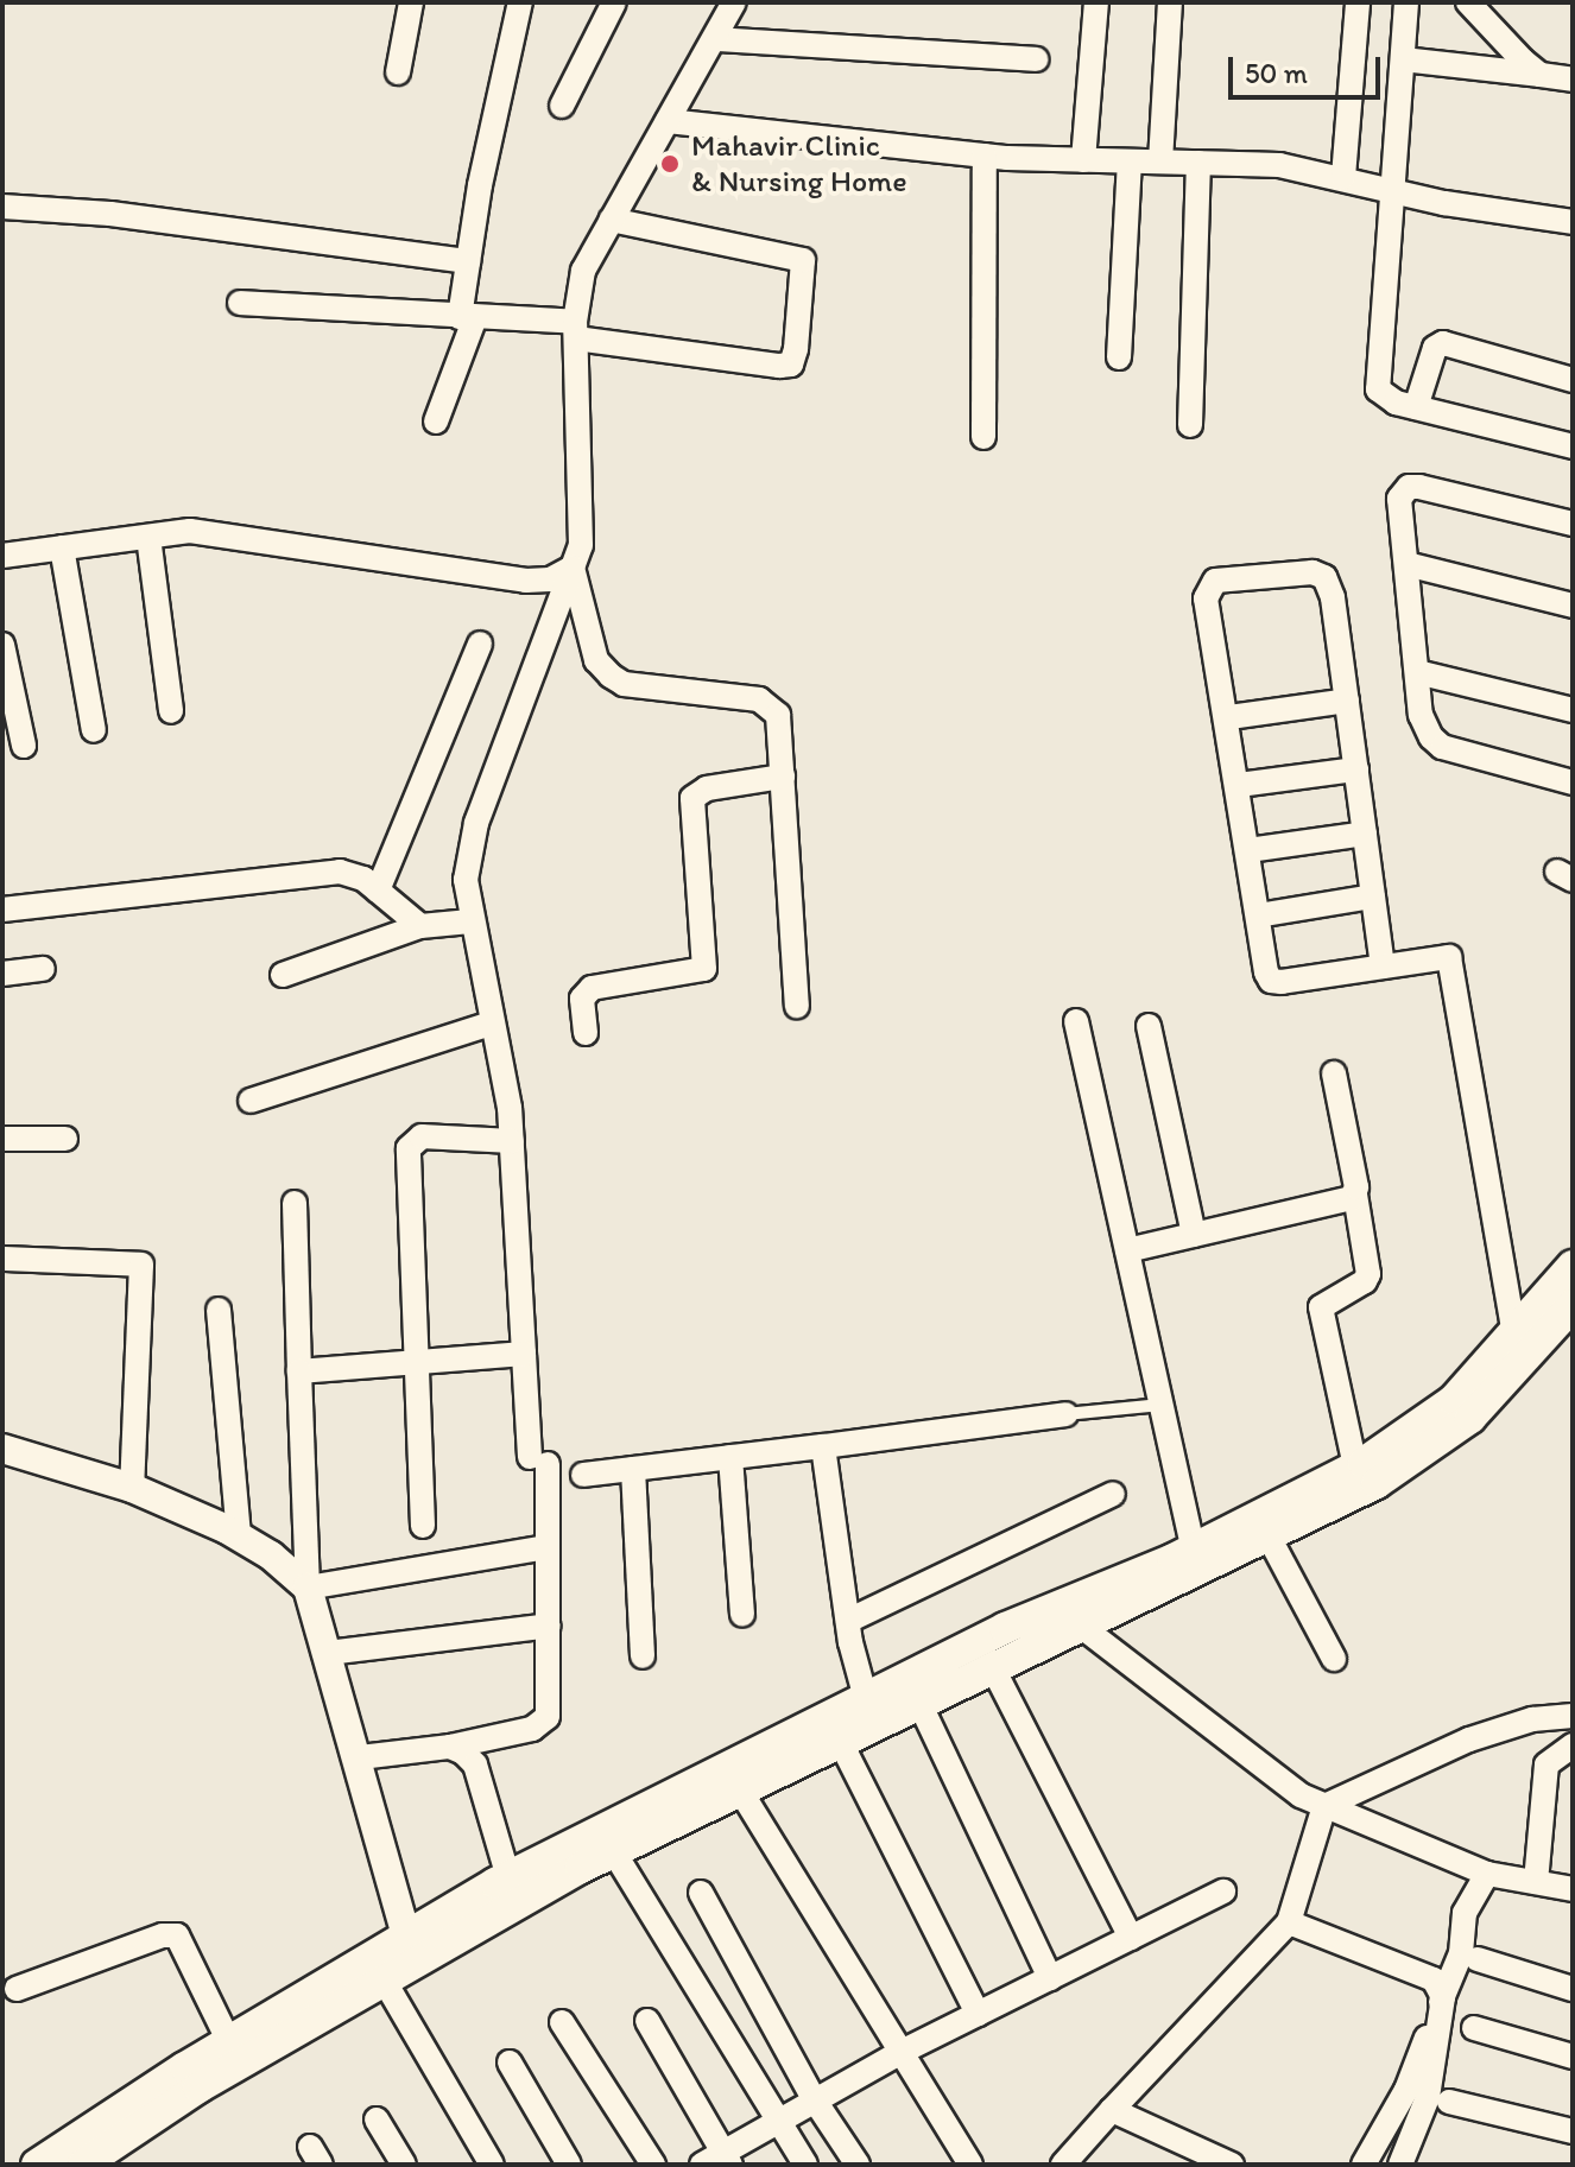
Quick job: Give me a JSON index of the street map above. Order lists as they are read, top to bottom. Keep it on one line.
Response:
{"places":["Mahavir Clinic & Nursing Home"],"scale_bar":"50 m"}
